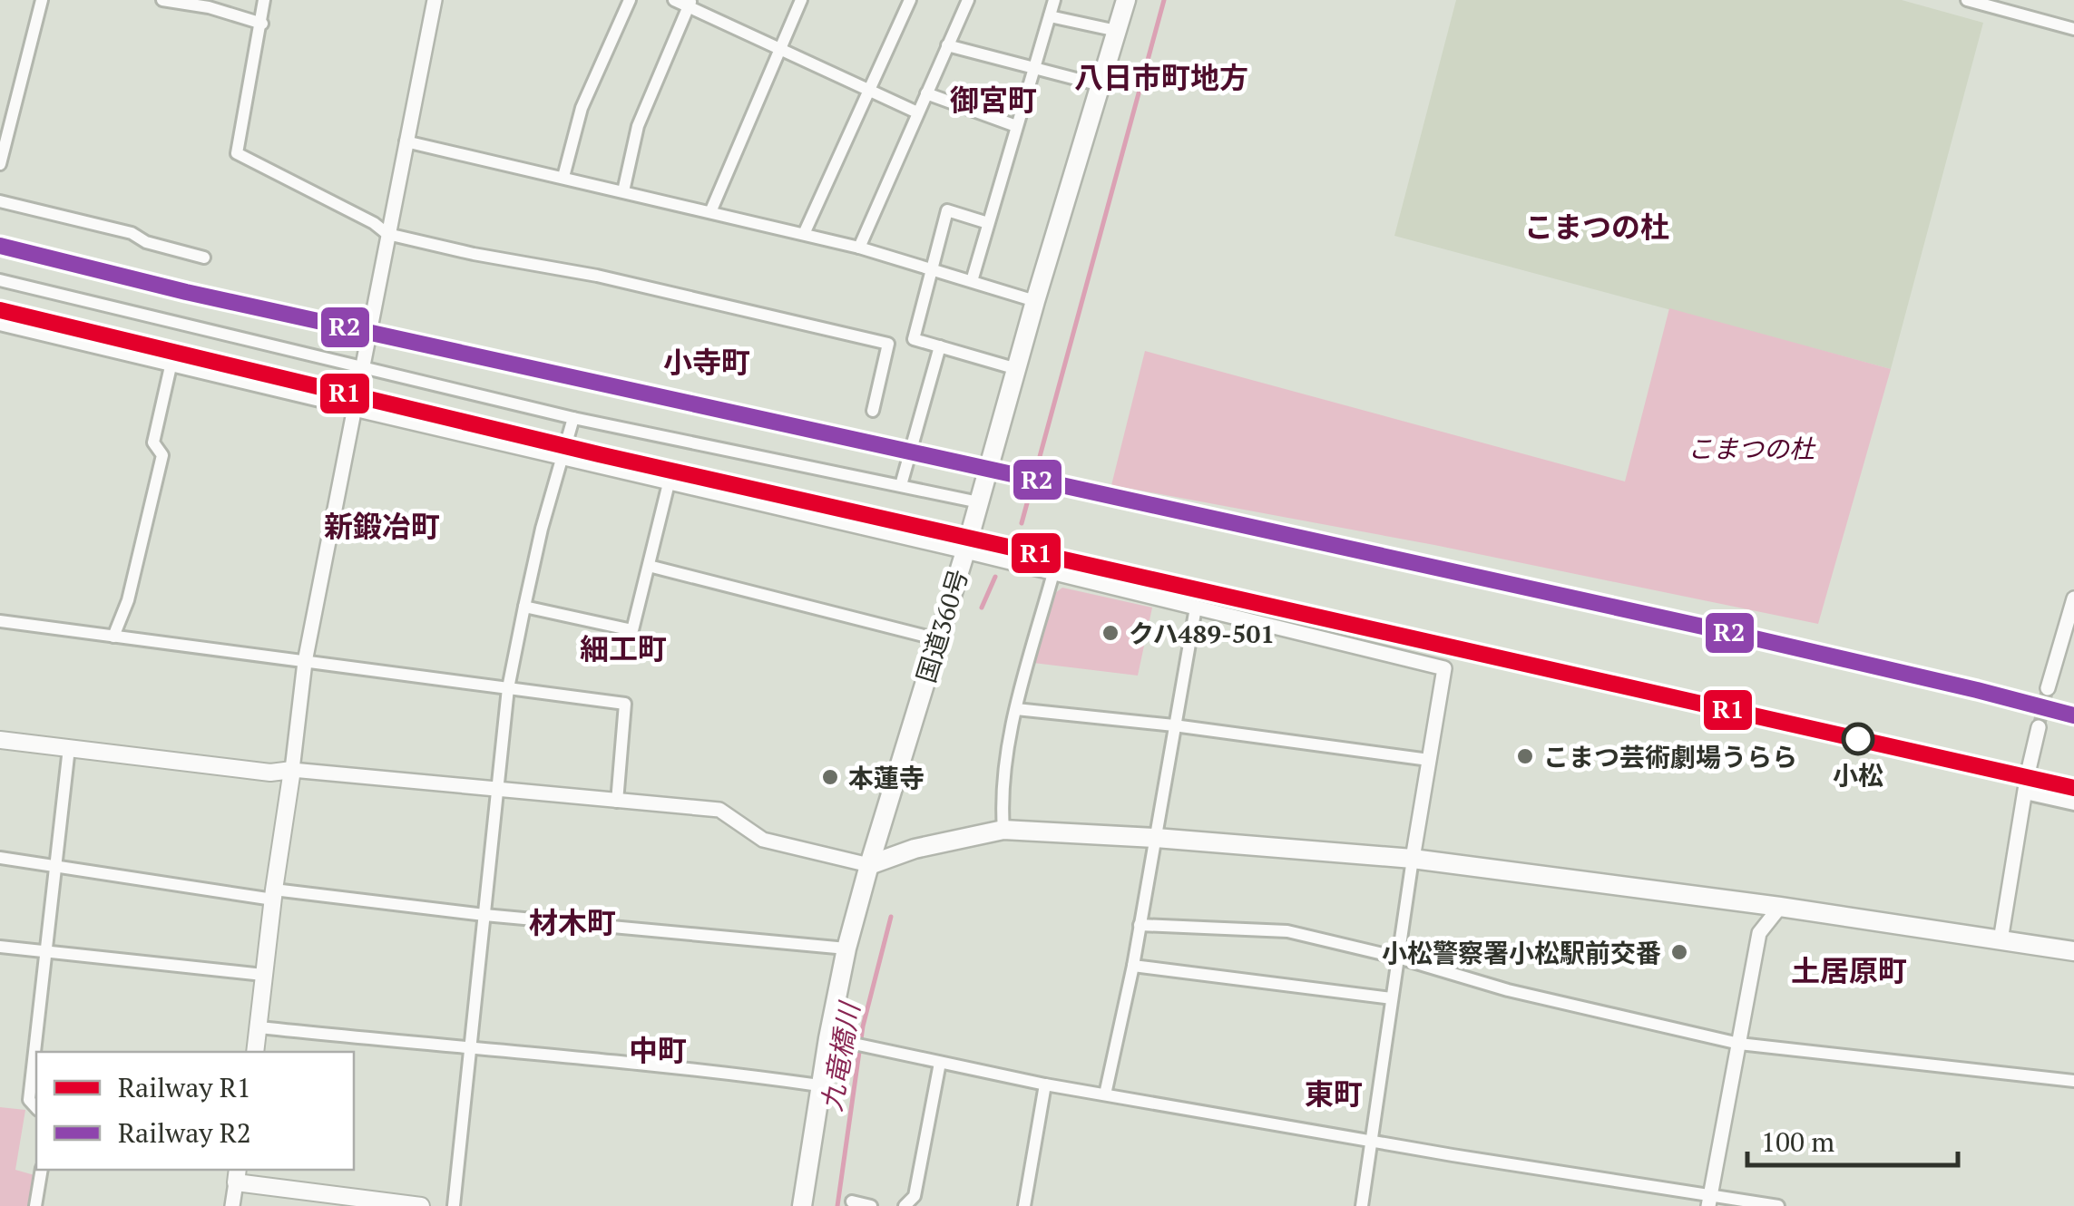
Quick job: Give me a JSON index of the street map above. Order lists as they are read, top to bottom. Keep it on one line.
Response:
{"streets":{"main road":["国道360号"]},"districts":["八日市町地方","御宮町","こまつの杜","小寺町","新鍛冶町","細工町","材木町","土居原町","中町","東町"],"water":["九竜橋川"],"parks":["こまつの杜"],"places":["クハ489-501","小松","こまつ芸術劇場うらら","本蓮寺","小松警察署小松駅前交番"],"lines":["rail line R2","rail line R1"],"legend":["Railway R1","Railway R2"],"scale_bar":"100 m"}
